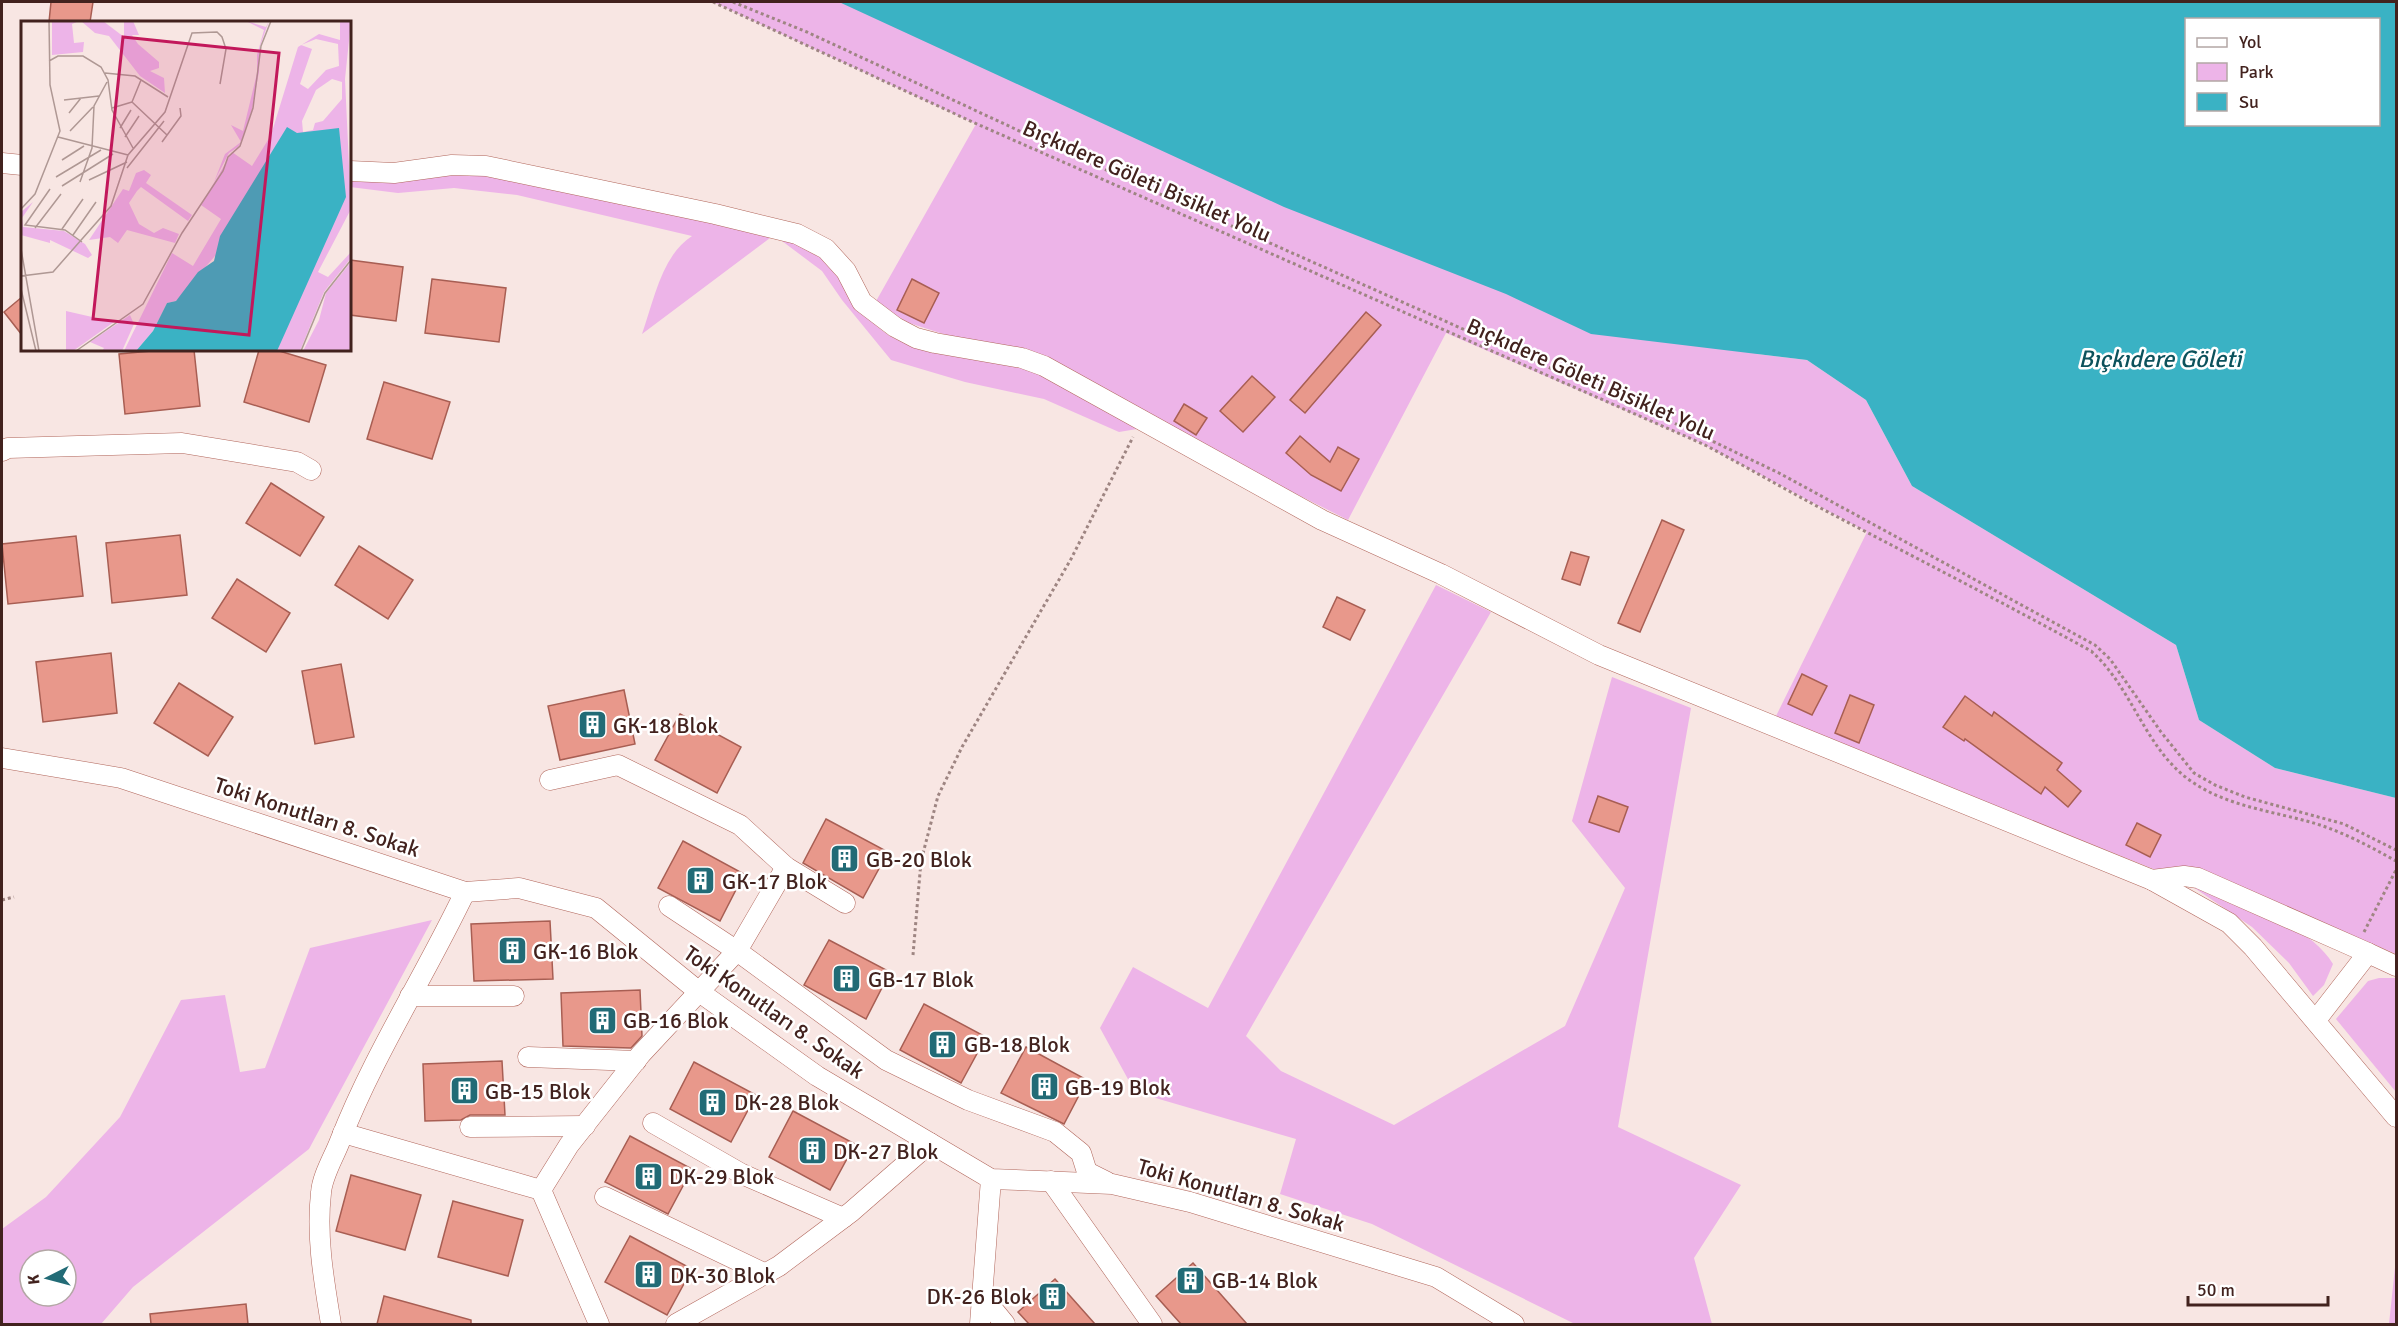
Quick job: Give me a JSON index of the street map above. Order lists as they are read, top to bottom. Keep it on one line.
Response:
{"streets":{"street":["Toki Konutları 8. Sokak"],"path":["Bıçkıdere Göleti Bisiklet Yolu"]},"water":["Bıçkıdere Göleti"],"places":{"building":["GK-18 Blok","GB-20 Blok","GK-17 Blok","GK-16 Blok","GB-17 Blok","GB-16 Blok","GB-18 Blok","GB-19 Blok","GB-15 Blok","DK-28 Blok","DK-27 Blok","DK-29 Blok","DK-30 Blok","GB-14 Blok","DK-26 Blok"]},"legend":["Yol","Park","Su"],"scale_bar":"50 m","north":"left"}
